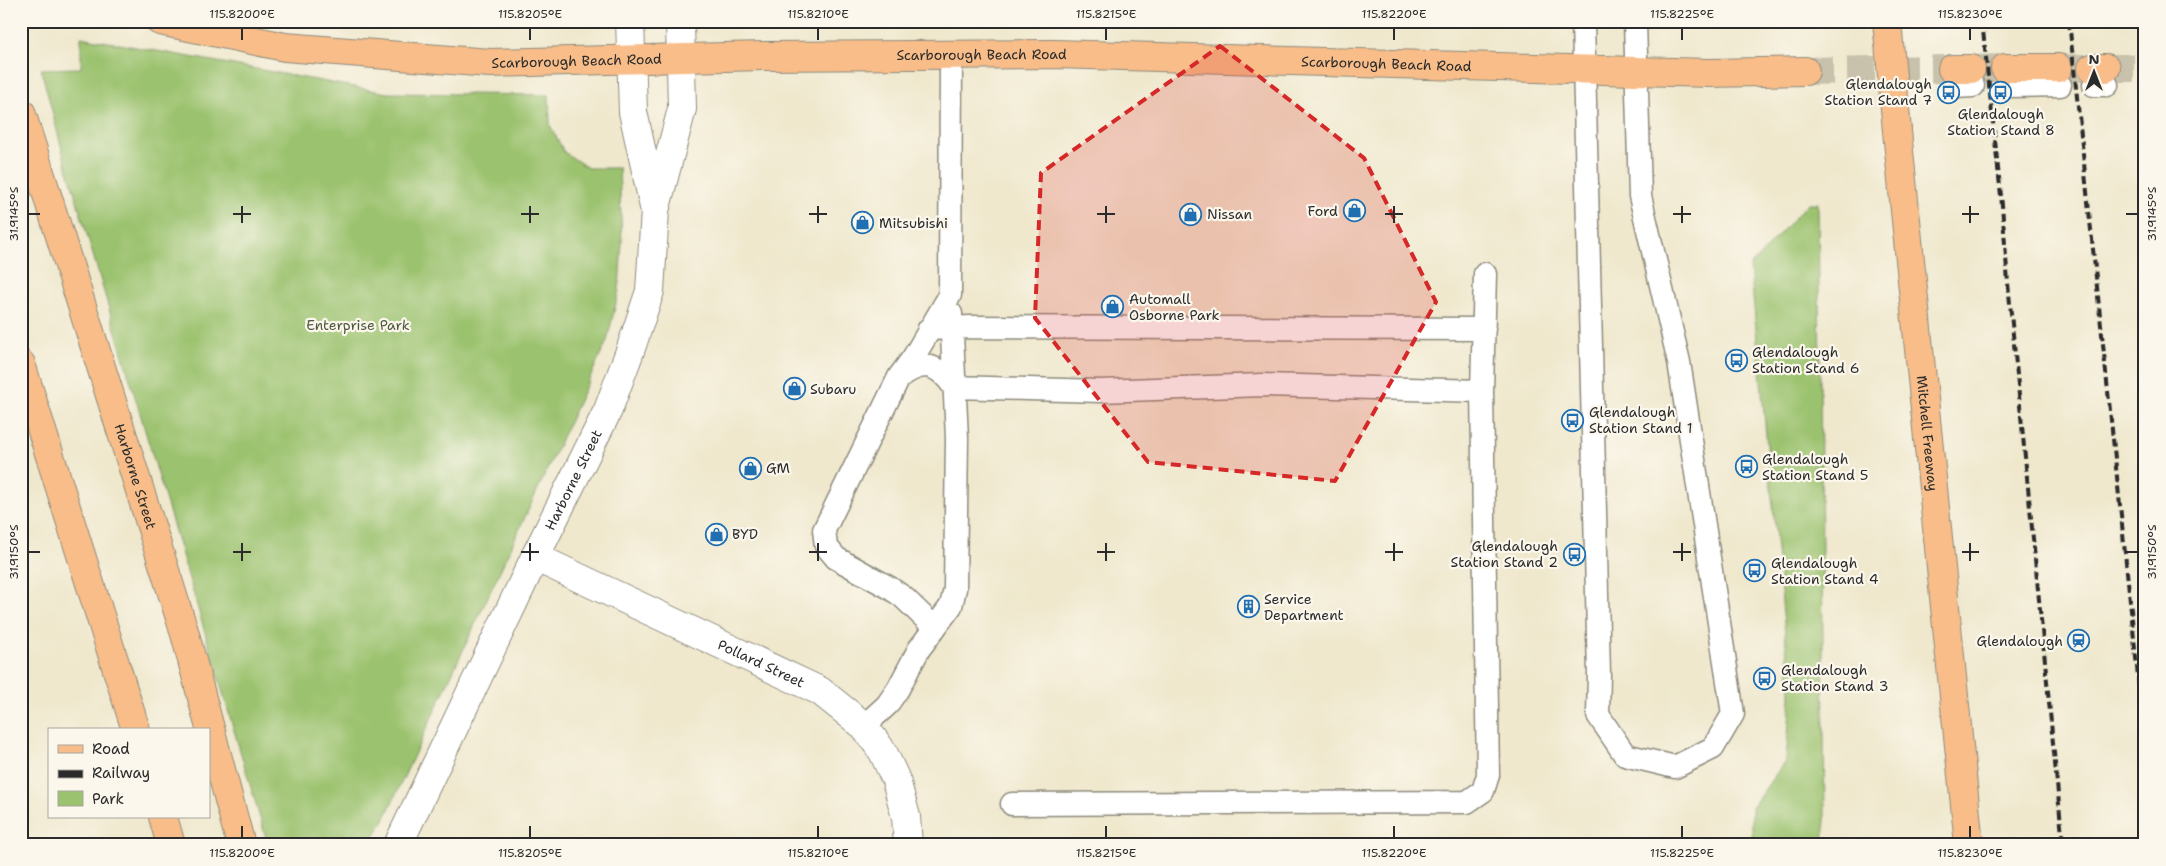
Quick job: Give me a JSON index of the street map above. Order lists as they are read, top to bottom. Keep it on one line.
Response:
{"streets":{"main road":["Scarborough Beach Road","Mitchell Freeway","Harborne Street"],"street":["Pollard Street"]},"crossings":[["Scarborough Beach Road","Harborne Street"],["Harborne Street","Pollard Street"]],"parks":["Enterprise Park"],"places":{"bus stop":["Glendalough Station Stand 7","Glendalough Station Stand 8","Glendalough Station Stand 6","Glendalough Station Stand 1","Glendalough Station Stand 5","Glendalough Station Stand 2","Glendalough Station Stand 4","Glendalough Station Stand 3"],"shop":["Ford","Nissan","Mitsubishi","Automall Osborne Park","Subaru","GM","BYD"],"building":["Service Department"],"station":["Glendalough"]},"legend":["Road","Railway","Park"],"north":"top","coordinates":["115.8200°E","115.8205°E","115.8210°E","115.8215°E","115.8220°E","115.8225°E","115.8230°E","31.9145°S","31.9150°S"]}
